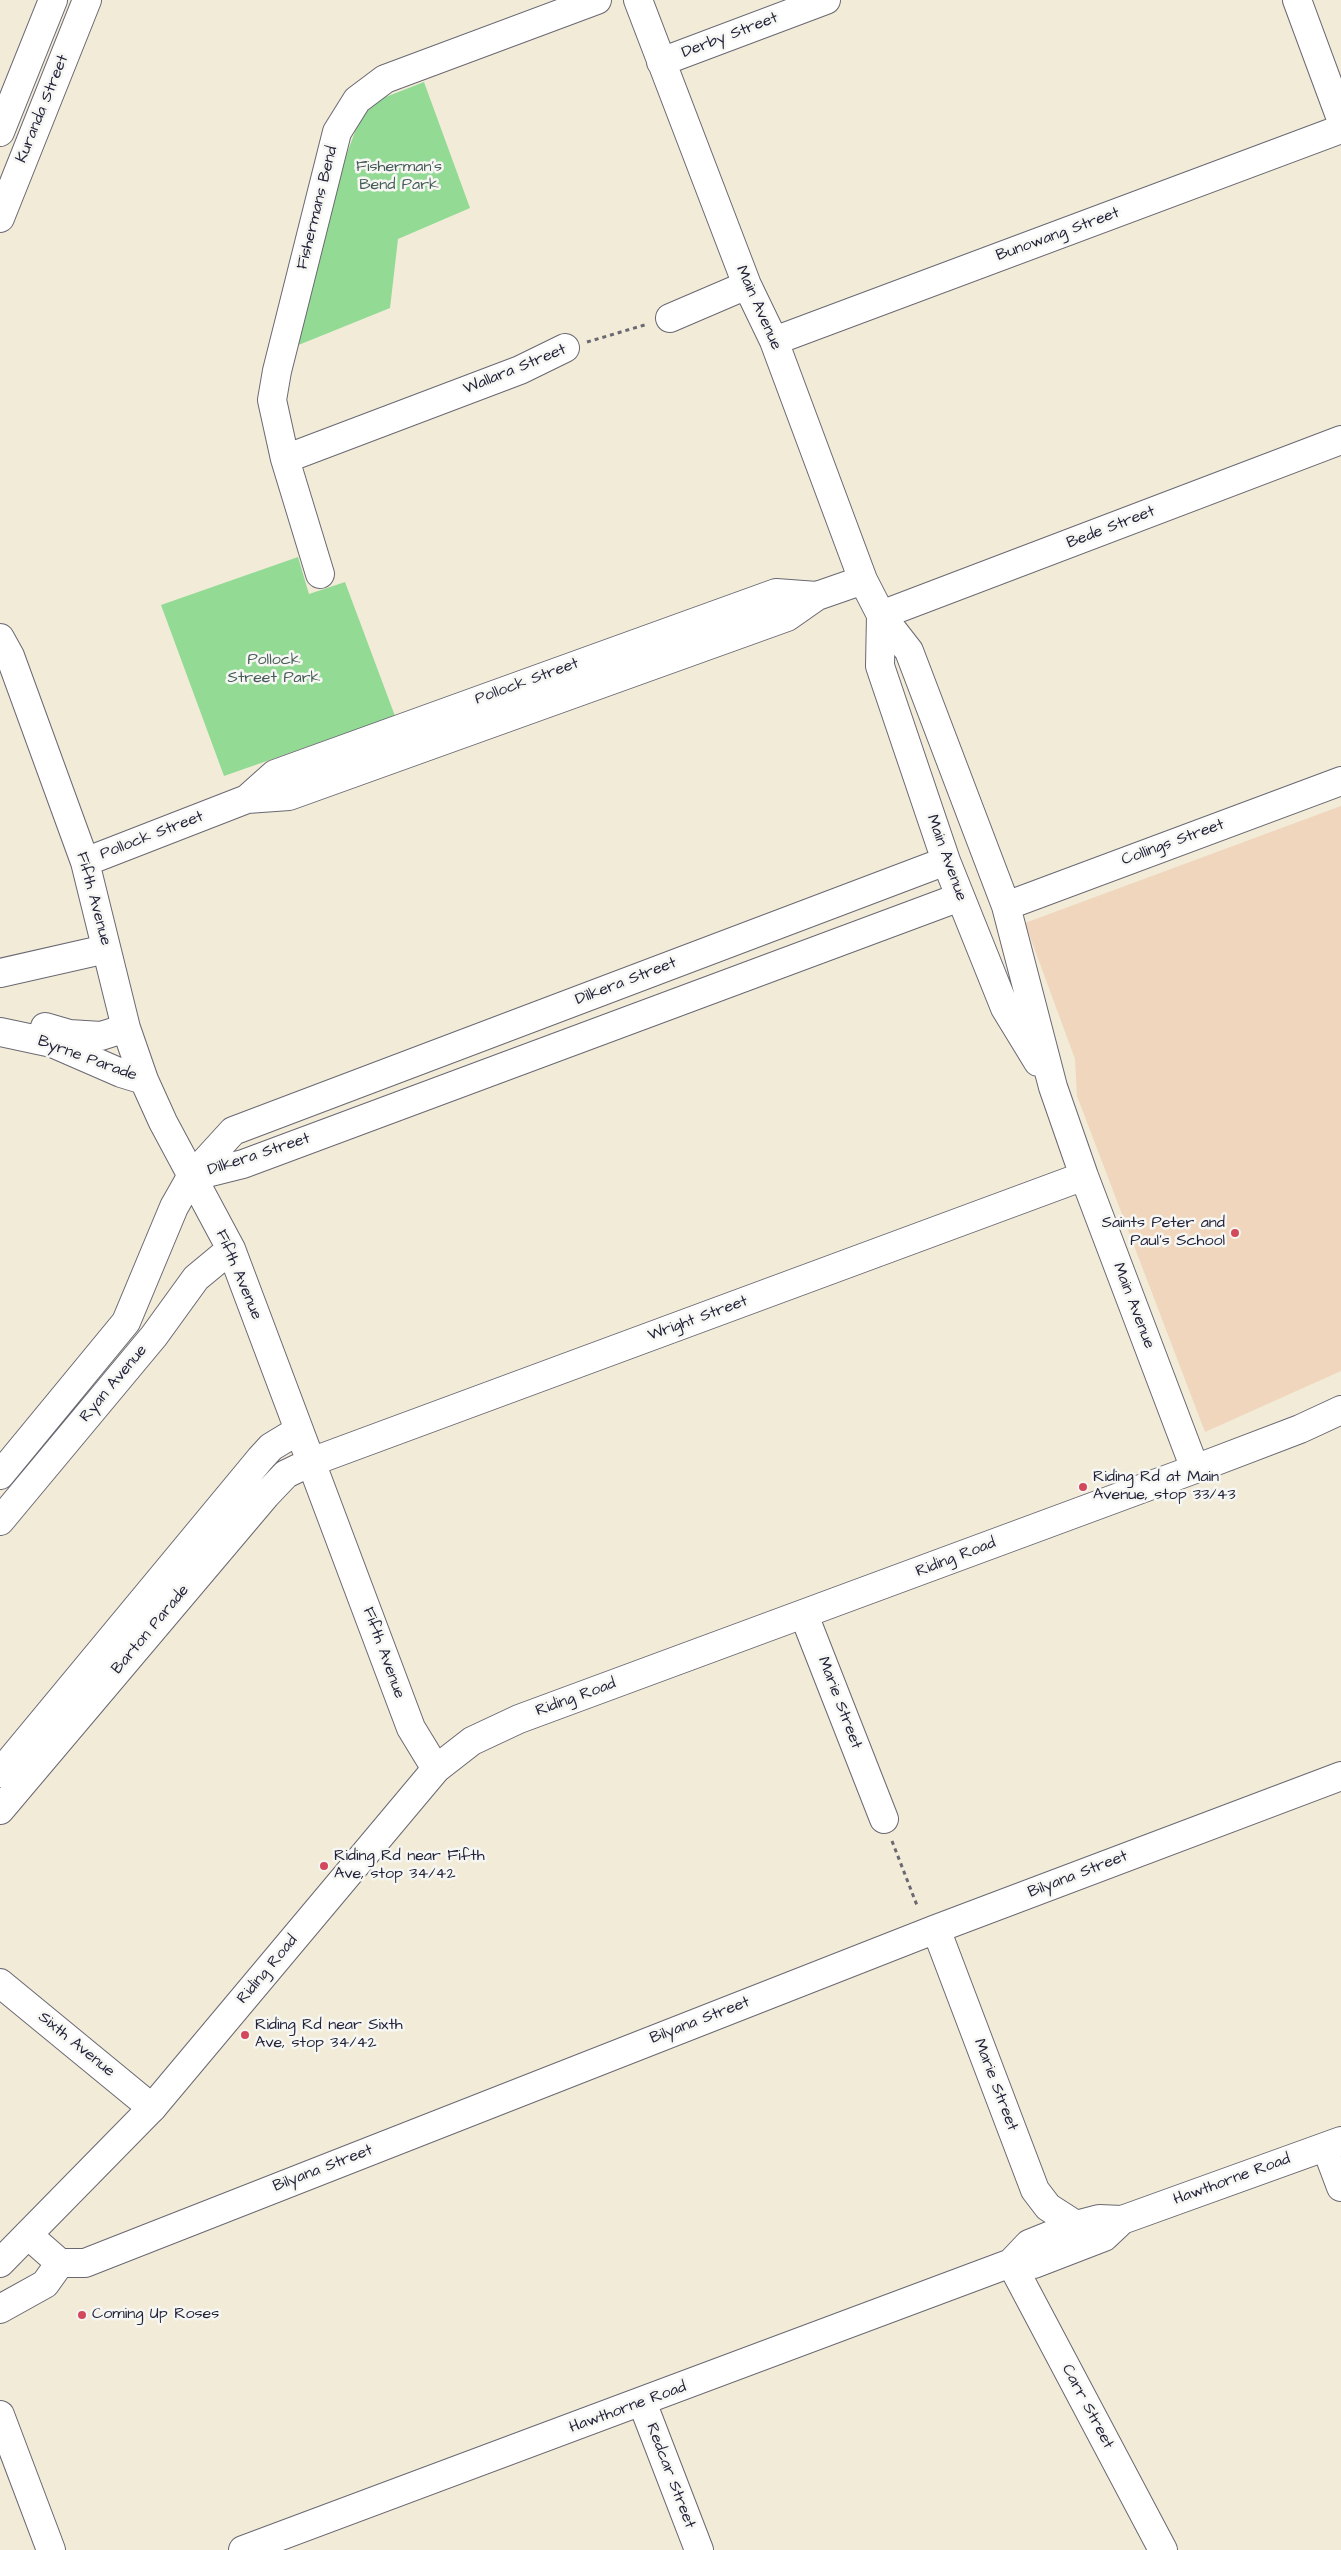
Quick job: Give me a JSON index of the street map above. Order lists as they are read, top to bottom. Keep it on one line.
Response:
{"streets":{"street":["Derby Street","Kuranda Street","Fishermans Bend","Bunowang Street","Main Avenue","Wallara Street","Bede Street","Pollock Street","Collings Street","Fifth Avenue","Dilkera Street","Byrne Parade","Wright Street","Ryan Avenue","Riding Road","Barton Parade","Marie Street","Bilyana Street","Sixth Avenue","Hawthorne Road","Carr Street","Redcar Street"]},"crossings":[["Derby Street","Main Avenue"],["Fishermans Bend","Wallara Street"],["Bunowang Street","Main Avenue"],["Main Avenue","Bede Street"],["Main Avenue","Pollock Street"],["Main Avenue","Collings Street"],["Main Avenue","Dilkera Street"],["Main Avenue","Wright Street"],["Main Avenue","Riding Road"],["Pollock Street","Fifth Avenue"],["Fifth Avenue","Dilkera Street"],["Fifth Avenue","Byrne Parade"],["Fifth Avenue","Wright Street"],["Fifth Avenue","Ryan Avenue"],["Fifth Avenue","Riding Road"],["Fifth Avenue","Barton Parade"],["Dilkera Street","Ryan Avenue"],["Wright Street","Barton Parade"],["Riding Road","Marie Street"],["Riding Road","Sixth Avenue"],["Marie Street","Bilyana Street"],["Marie Street","Hawthorne Road"],["Hawthorne Road","Carr Street"],["Hawthorne Road","Redcar Street"]],"parks":["Fisherman's Bend Park","Pollock Street Park"],"places":["Saints Peter and Paul's School","Riding Rd at Main Avenue, stop 33/43","Riding Rd near Fifth Ave, stop 34/42","Riding Rd near Sixth Ave, stop 34/42","Coming Up Roses"]}
